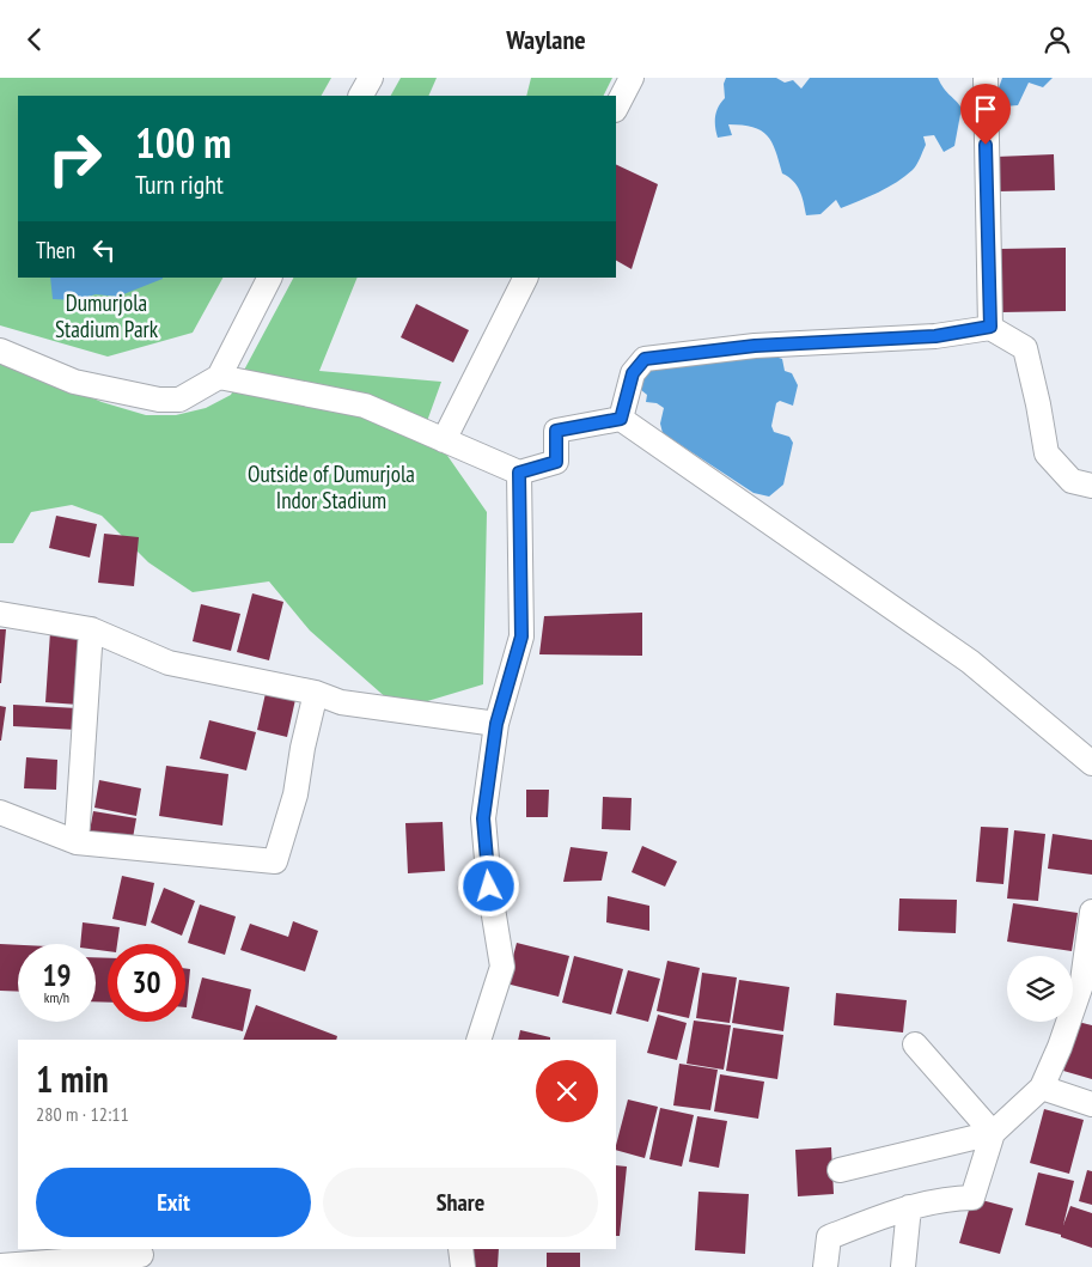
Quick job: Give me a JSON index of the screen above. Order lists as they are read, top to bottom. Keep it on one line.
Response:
{"parks":["Dumurjola Stadium Park","Outside of Dumurjola Indor Stadium"],"page":{"header":"Waylane","turn":["100 m","Turn right"],"then":"Then","speed":"19 km/h","limit":"30","heading":["1 min","280 m · 12:11"],"buttons":["Exit","Share"]}}
